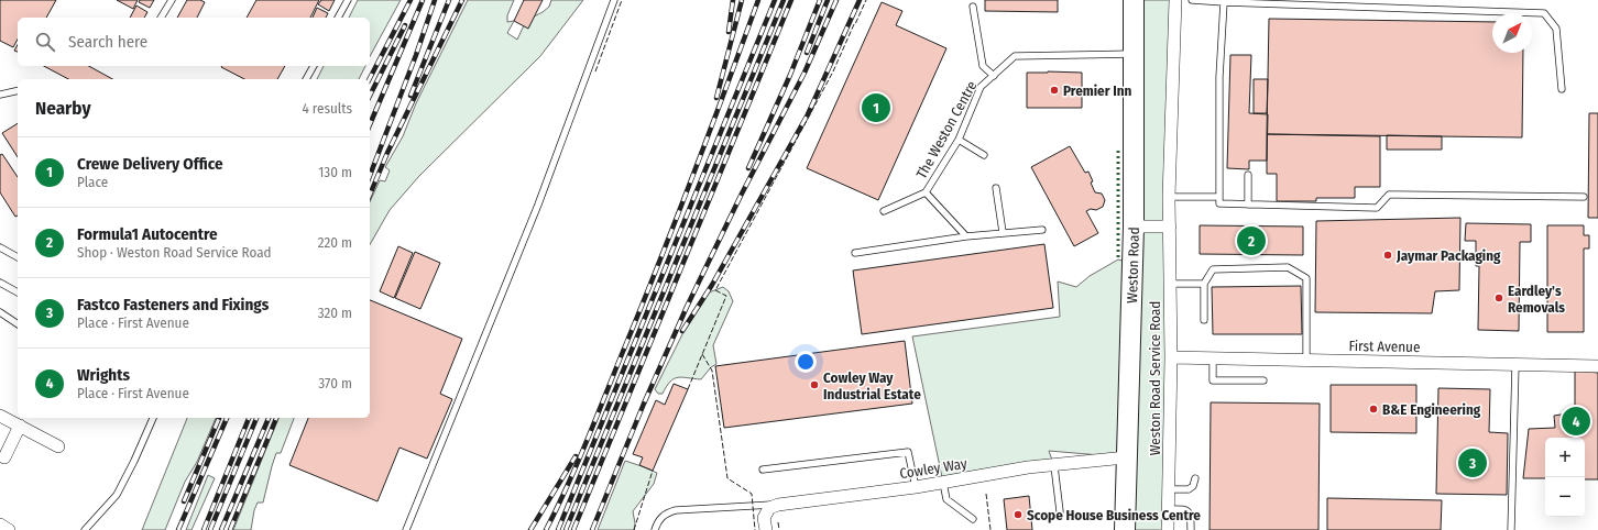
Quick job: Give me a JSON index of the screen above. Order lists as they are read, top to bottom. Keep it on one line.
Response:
{"streets":{"main road":["Weston Road"],"street":["First Avenue","Weston Road Service Road","Cowley Way"],"lane":["The Weston Centre"]},"crossings":[["The Weston Centre","Weston Road"],["Weston Road","Cowley Way"],["First Avenue","Weston Road Service Road"]],"places":["Premier Inn","Jaymar Packaging","Eardley's Removals","Cowley Way Industrial Estate","B&E Engineering","Scope House Business Centre"],"north":"top right","page":{"search":"Search here","heading":["Nearby","4 results"],"pins":["1","2","4","3"],"list":[{"mark":"1","name":"Crewe Delivery Office","note":"Place","value":"130 m"},{"mark":"2","name":"Formula1 Autocentre","note":"Shop · Weston Road Service Road","value":"220 m"},{"mark":"3","name":"Fastco Fasteners and Fixings","note":"Place · First Avenue","value":"320 m"},{"mark":"4","name":"Wrights","note":"Place · First Avenue","value":"370 m"}],"map_buttons":["+","−"]}}
